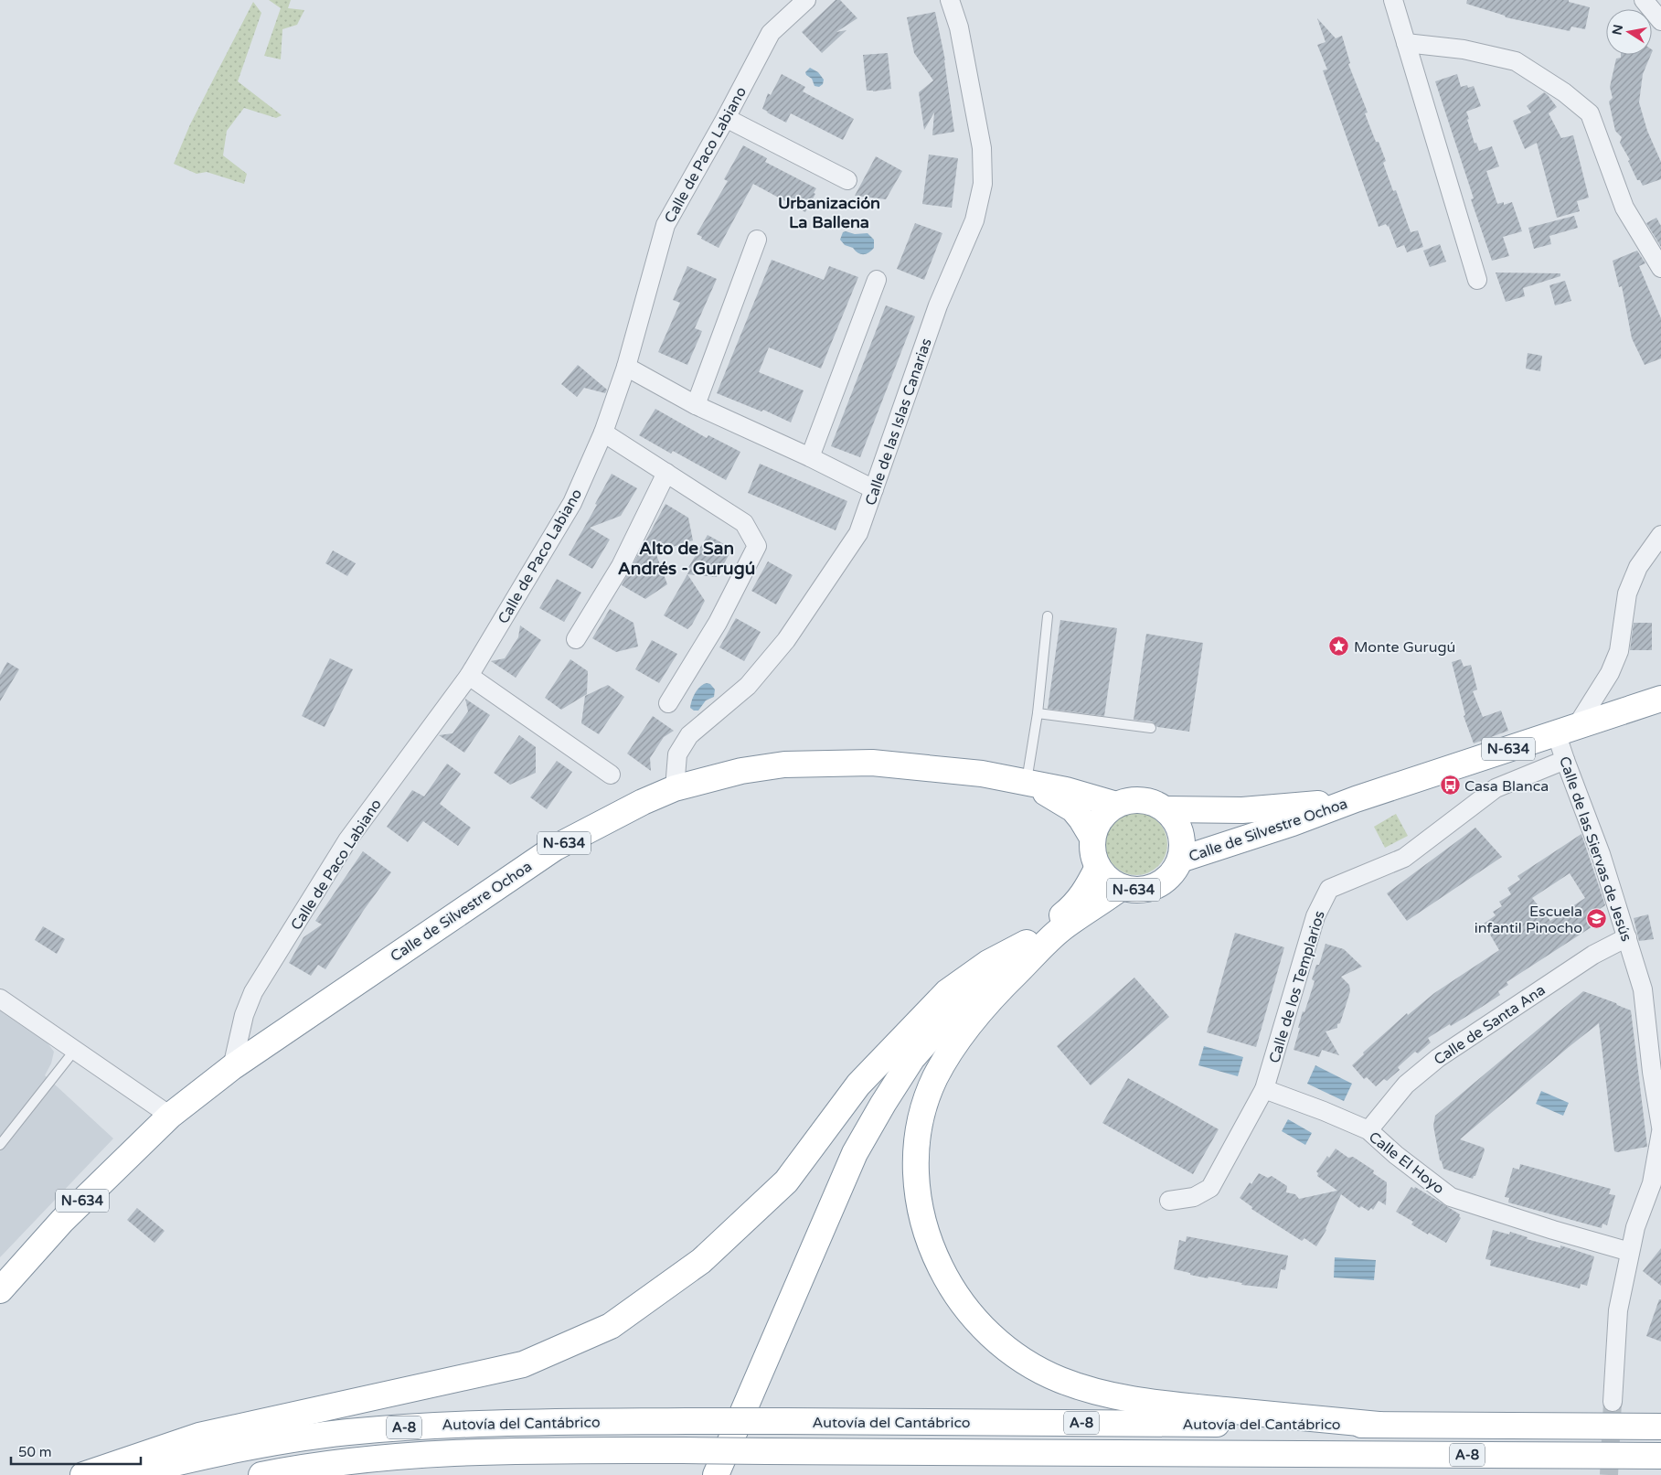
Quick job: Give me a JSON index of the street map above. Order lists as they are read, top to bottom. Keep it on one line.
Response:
{"streets":{"highway":["N-634","Calle de Silvestre Ochoa","Autovía del Cantábrico","A-8"],"street":["Calle de Paco Labiano","Calle de las Islas Canarias","Calle de las Siervas de Jesús","Calle de los Templarios","Calle de Santa Ana","Calle El Hoyo"]},"crossings":[["Calle de Paco Labiano","Calle de Silvestre Ochoa"],["Calle de las Islas Canarias","Calle de Silvestre Ochoa"],["N-634","Calle de Silvestre Ochoa"],["Calle de Silvestre Ochoa","Calle de las Siervas de Jesús"],["Calle de las Siervas de Jesús","Calle de los Templarios"],["Calle de las Siervas de Jesús","Calle de Santa Ana"],["Calle de los Templarios","Calle El Hoyo"],["Calle de Santa Ana","Calle El Hoyo"]],"districts":["Urbanización La Ballena","Alto de San Andrés - Gurugú"],"places":{"place":["Monte Gurugú"],"bus stop":["Casa Blanca"],"school or university":["Escuela infantil Pinocho"]},"scale_bar":"50 m","north":"left"}
